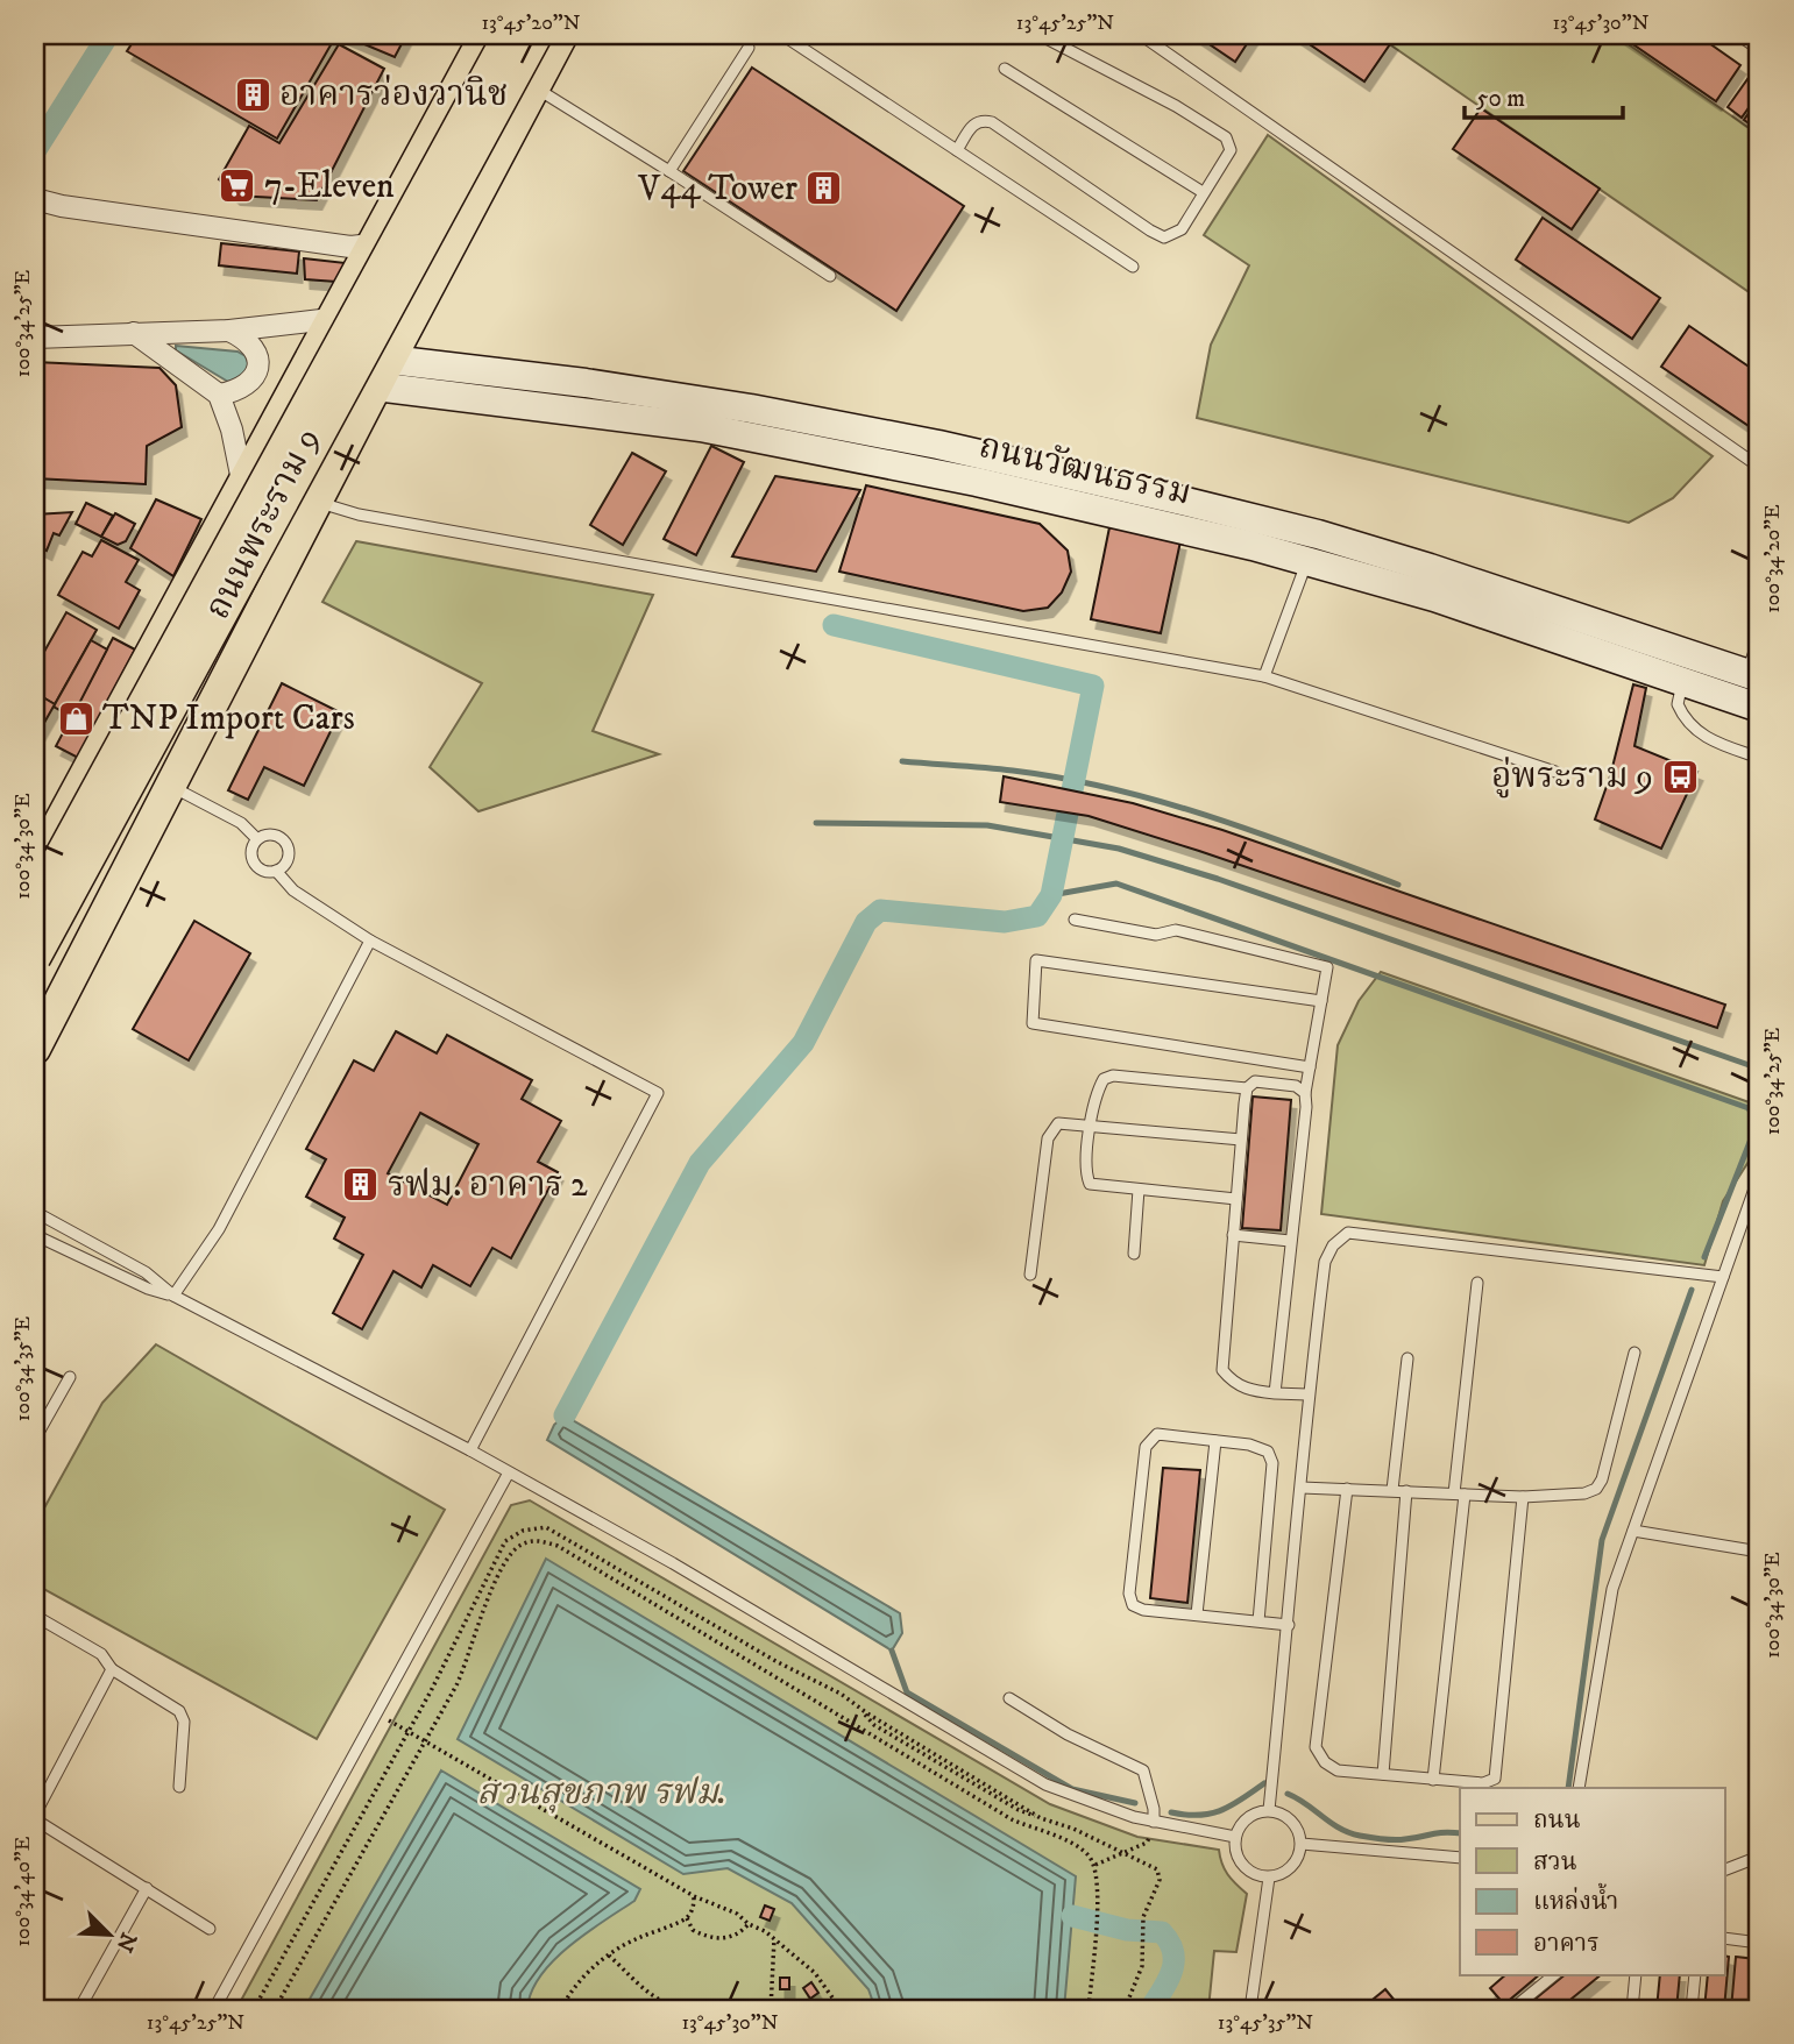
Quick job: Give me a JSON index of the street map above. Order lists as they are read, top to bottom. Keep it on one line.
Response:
{"streets":{"main road":["ถนนพระราม 9"],"street":["ถนนวัฒนธรรม"]},"crossings":[["ถนนวัฒนธรรม","ถนนพระราม 9"]],"parks":["สวนสุขภาพ รฟม."],"places":{"building":["อาคารว่องวานิช","V44 Tower","รฟม. อาคาร 2"],"supermarket":["7-Eleven"],"shop":["TNP Import Cars"],"bus stop":["อู่พระราม 9"]},"legend":["ถนน","สวน","แหล่งน้ำ","อาคาร"],"scale_bar":"50 m","north":"bottom right","coordinates":["13°45'20\"N","13°45'25\"N","13°45'30\"N","100°34'25\"E","100°34'20\"E","100°34'30\"E","100°34'35\"E","100°34'40\"E","13°45'35\"N"]}
